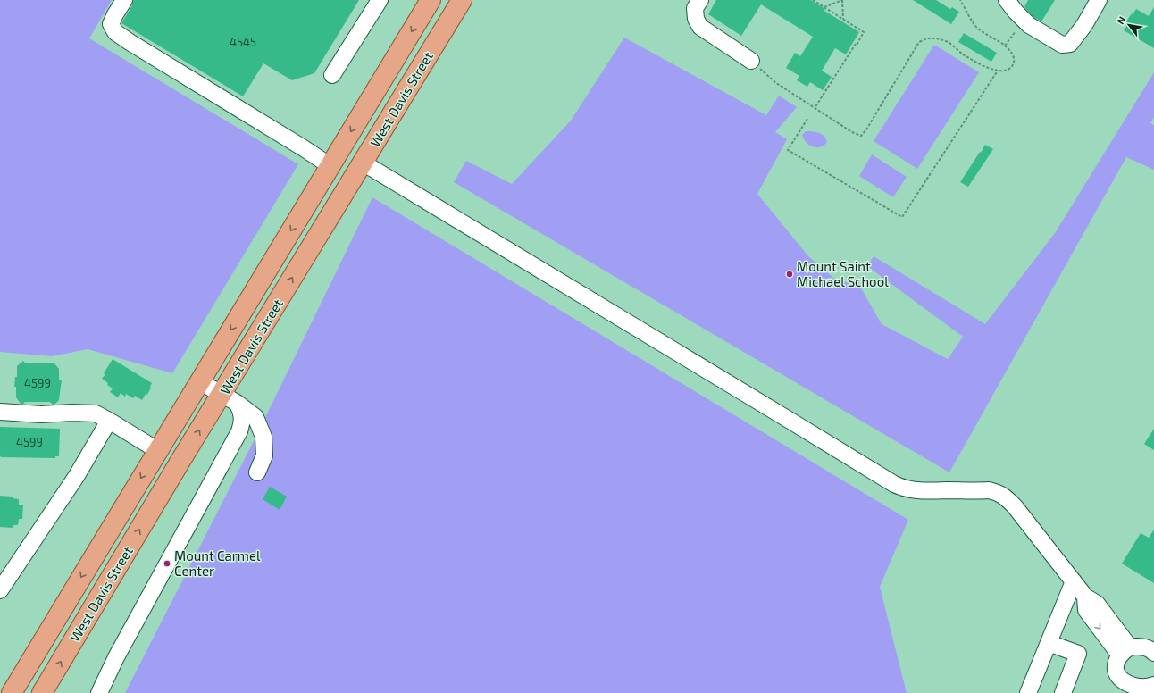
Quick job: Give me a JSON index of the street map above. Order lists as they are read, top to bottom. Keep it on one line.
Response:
{"streets":{"main road":["West Davis Street"]},"places":["Mount Saint Michael School","Mount Carmel Center"],"house_numbers":["4545","4599","4599"],"north":"top left"}
